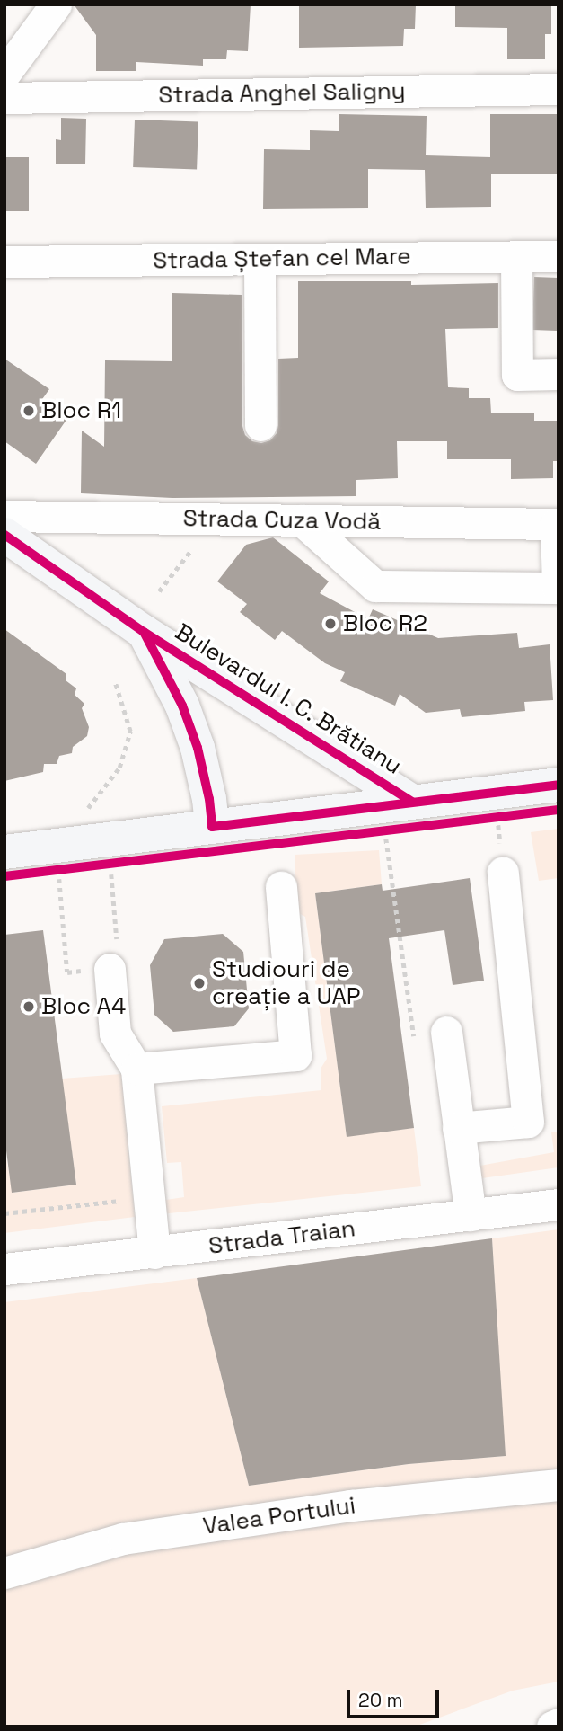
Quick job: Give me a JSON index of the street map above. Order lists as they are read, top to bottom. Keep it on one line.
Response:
{"streets":{"main road":["Bulevardul I. C. Brătianu"],"street":["Strada Anghel Saligny","Strada Ștefan cel Mare","Strada Cuza Vodă","Strada Traian","Valea Portului"]},"places":["Bloc R1","Bloc R2","Studiouri de creație a UAP","Bloc A4"],"scale_bar":"20 m"}
